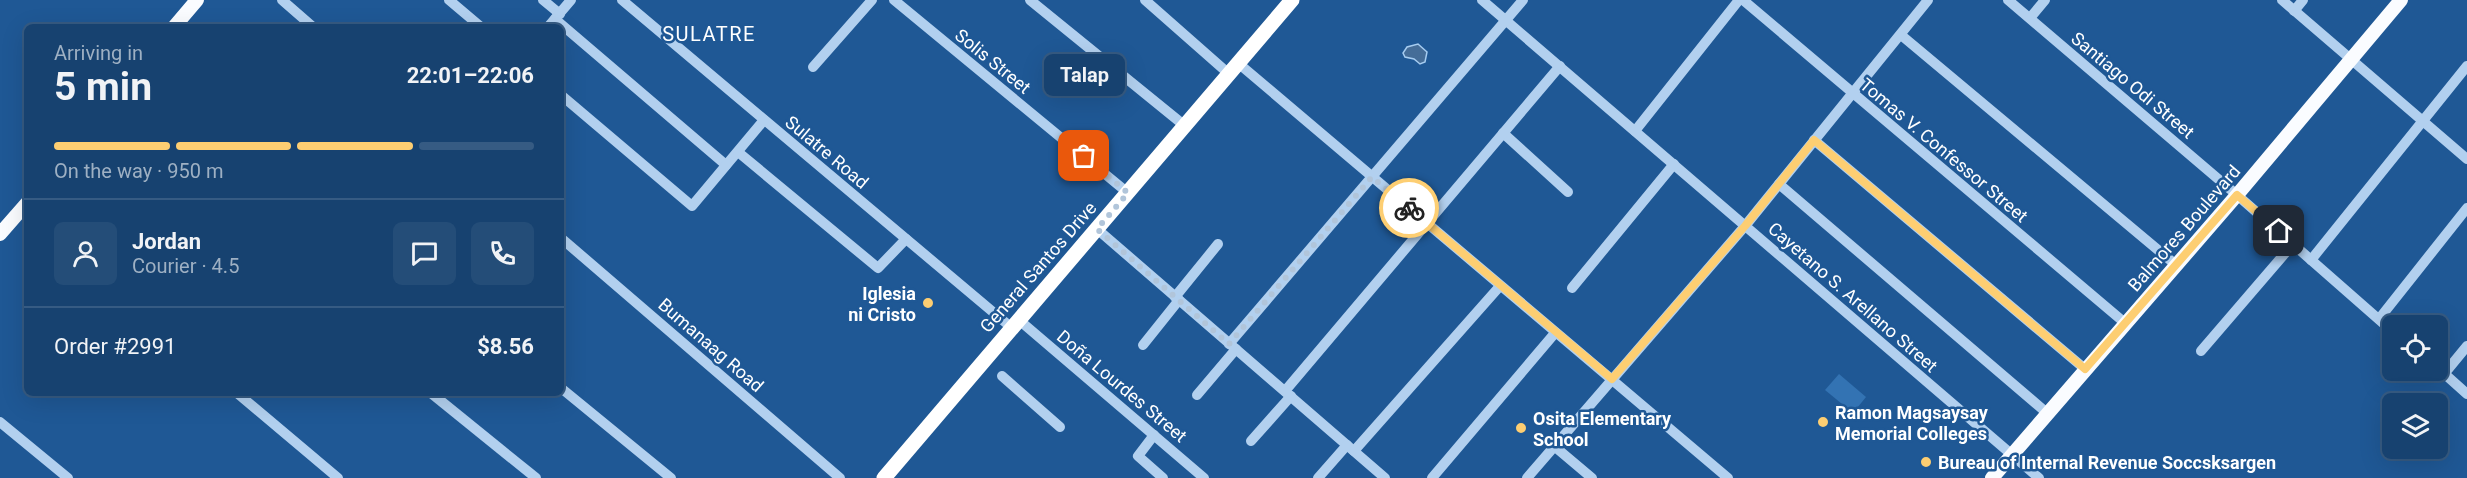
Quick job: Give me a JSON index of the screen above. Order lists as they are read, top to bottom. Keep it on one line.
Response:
{"streets":{"highway":["General Santos Drive"],"main road":["Balmores Boulevard"],"street":["Solis Street","Santiago Odi Street","Tomas V. Confessor Street","Sulatre Road","Cayetano S. Arellano Street","Bumanaag Road","Doña Lourdes Street"]},"crossings":[["Solis Street","General Santos Drive"],["Santiago Odi Street","Balmores Boulevard"],["Tomas V. Confessor Street","Balmores Boulevard"],["Sulatre Road","General Santos Drive"],["Sulatre Road","Doña Lourdes Street"],["Balmores Boulevard","Cayetano S. Arellano Street"],["General Santos Drive","Doña Lourdes Street"]],"districts":["SULATRE"],"places":["Talap","Iglesia ni Cristo","Ramon Magsaysay Memorial Colleges","Osita Elementary School","Bureau of Internal Revenue Soccsksargen"],"page":{"heading":["5 min","Arriving in","22:01–22:06"],"panel":["Jordan","Courier · 4.5","Order #2991","$8.56"],"bubble":"Talap","bar":"On the way · 950 m"}}
